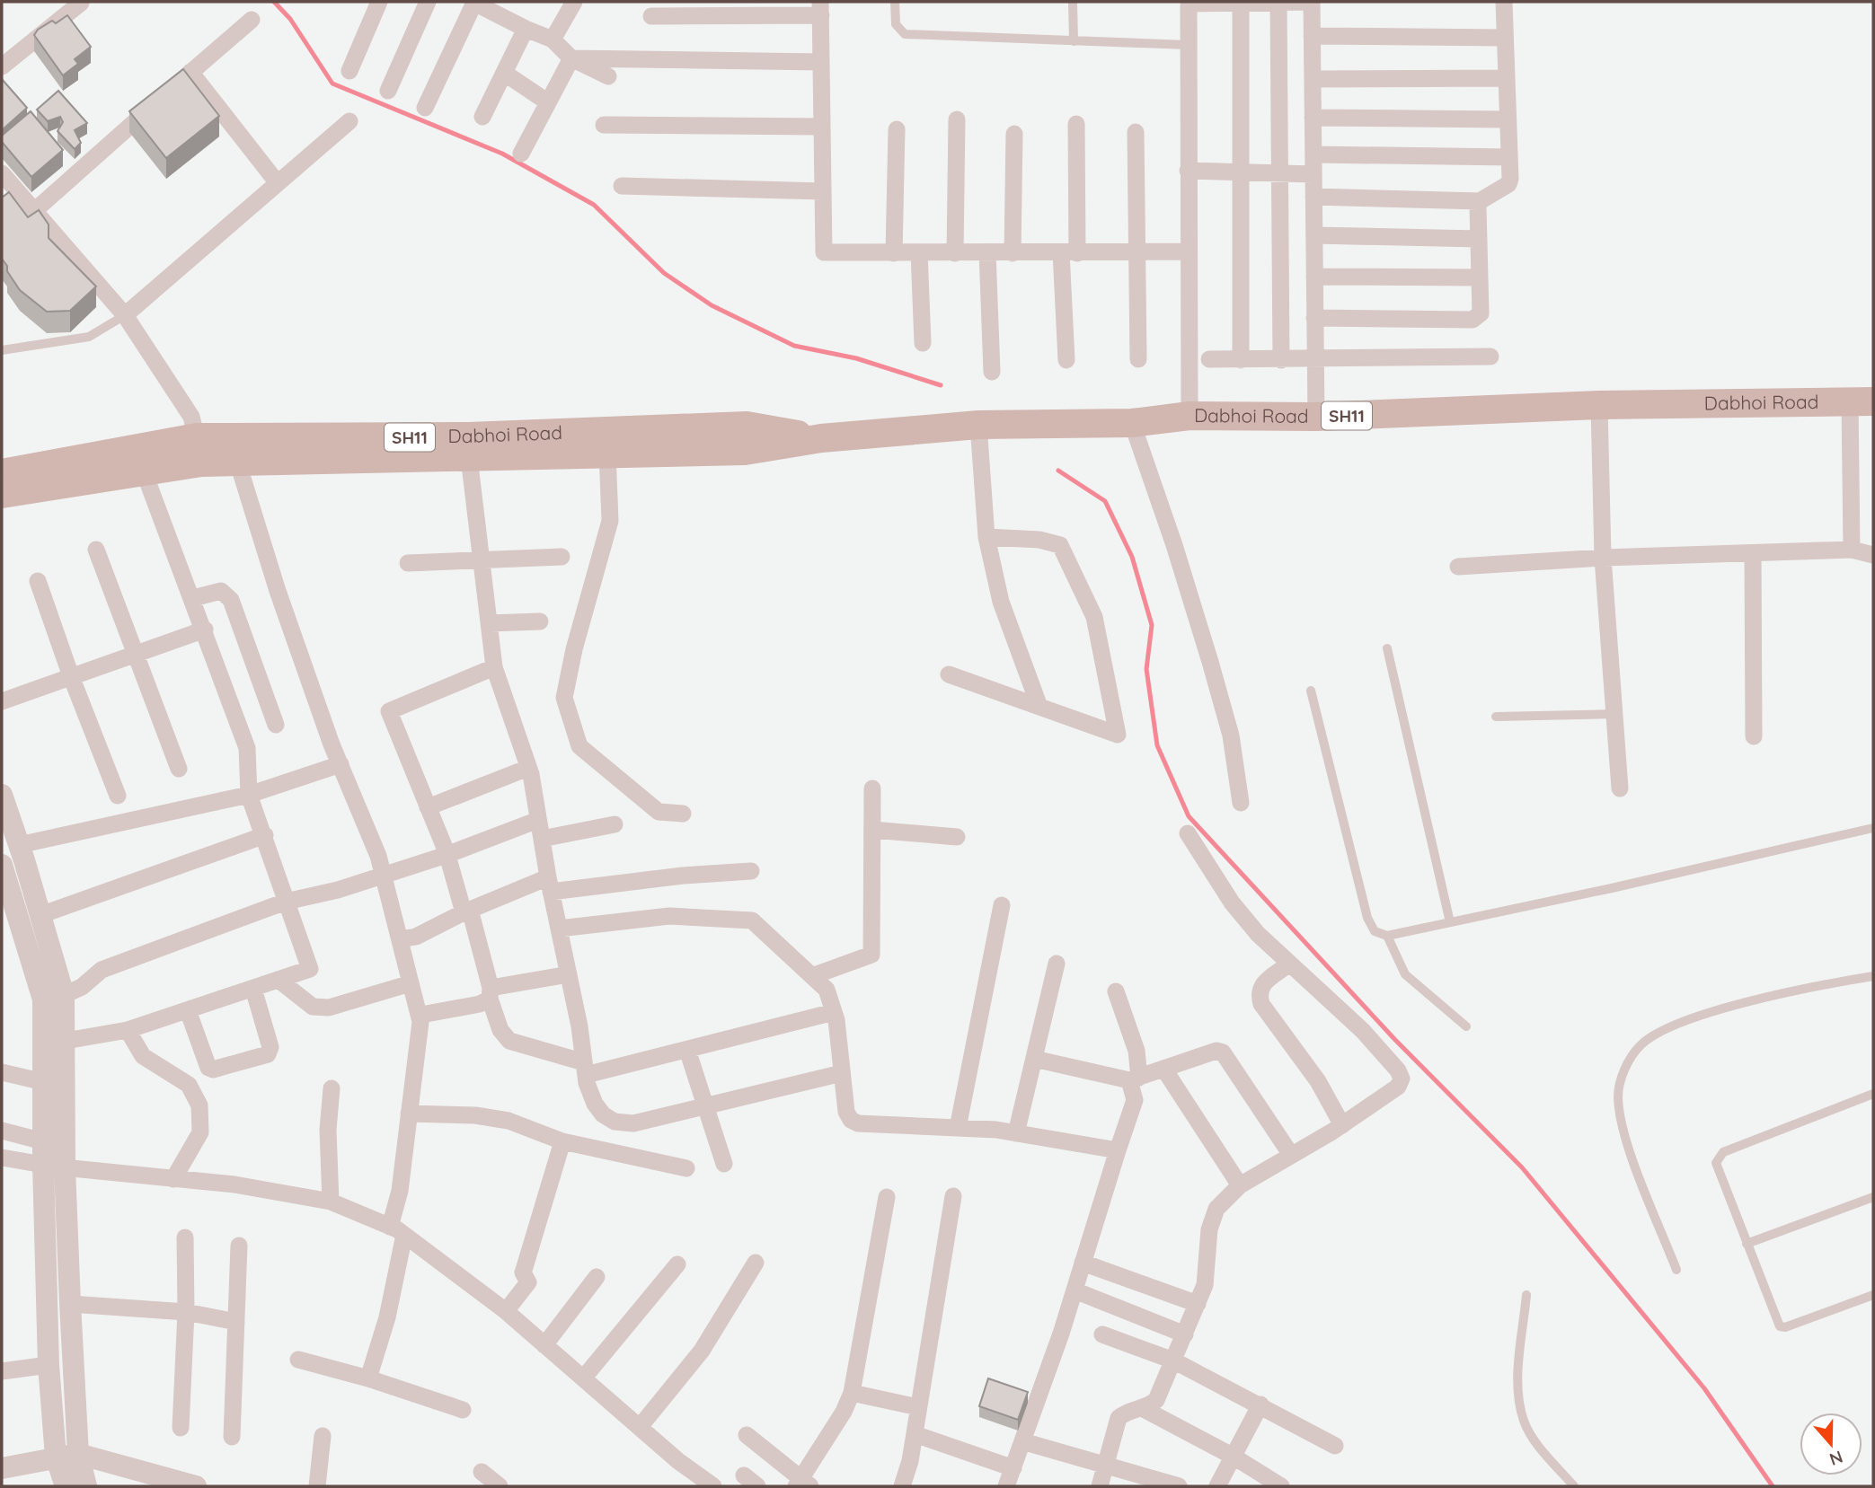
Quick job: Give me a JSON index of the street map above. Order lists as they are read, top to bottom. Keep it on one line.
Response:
{"streets":{"main road":["Dabhoi Road","SH11"]},"north":"bottom"}
